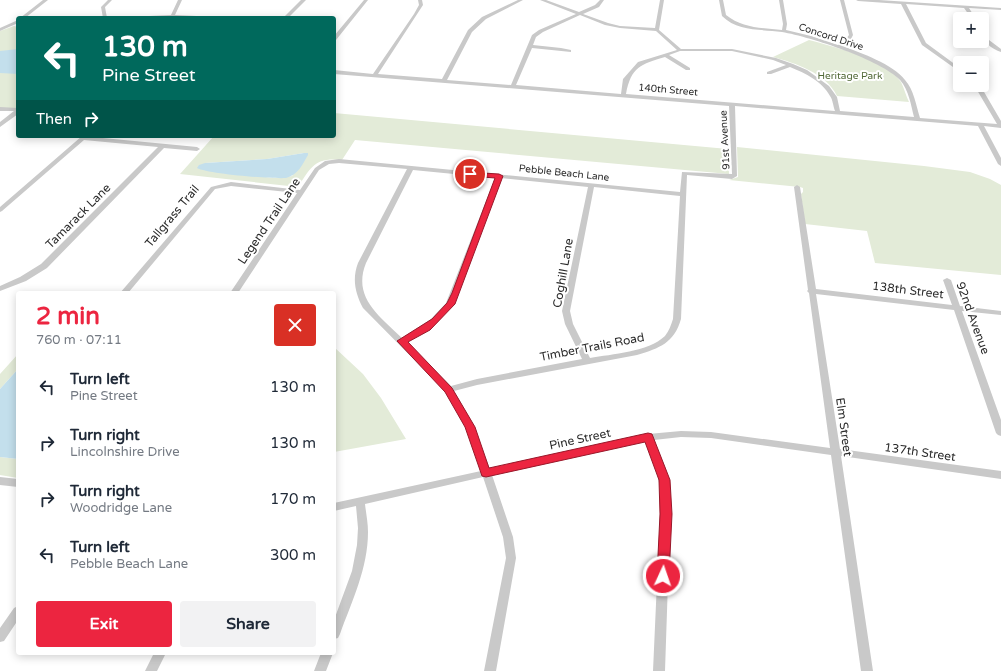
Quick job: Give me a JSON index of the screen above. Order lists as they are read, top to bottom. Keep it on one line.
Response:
{"streets":{"street":["Concord Drive","140th Street","91st Avenue","Pebble Beach Lane","Tamarack Lane","Tallgrass Trail","Legend Trail Lane","Coghill Lane","138th Street","92nd Avenue","Timber Trails Road","Elm Street","Pine Street","137th Street"]},"crossings":[["Concord Drive","140th Street"],["140th Street","91st Avenue"],["91st Avenue","Timber Trails Road"],["Pebble Beach Lane","Legend Trail Lane"],["Pebble Beach Lane","Coghill Lane"],["Pebble Beach Lane","Timber Trails Road"],["Tallgrass Trail","Legend Trail Lane"],["Coghill Lane","Timber Trails Road"],["138th Street","92nd Avenue"],["138th Street","Elm Street"],["Elm Street","Pine Street"],["Elm Street","137th Street"],["Pine Street","137th Street"]],"parks":["Heritage Park"],"page":{"map_buttons":["+","−"],"turn":["130 m","Pine Street"],"then":"Then","heading":["2 min","760 m · 07:11"],"list":[{"name":"Turn left","note":"Pine Street","value":"130 m"},{"name":"Turn right","note":"Lincolnshire Drive","value":"130 m"},{"name":"Turn right","note":"Woodridge Lane","value":"170 m"},{"name":"Turn left","note":"Pebble Beach Lane","value":"300 m"}],"buttons":["Exit","Share"]}}
